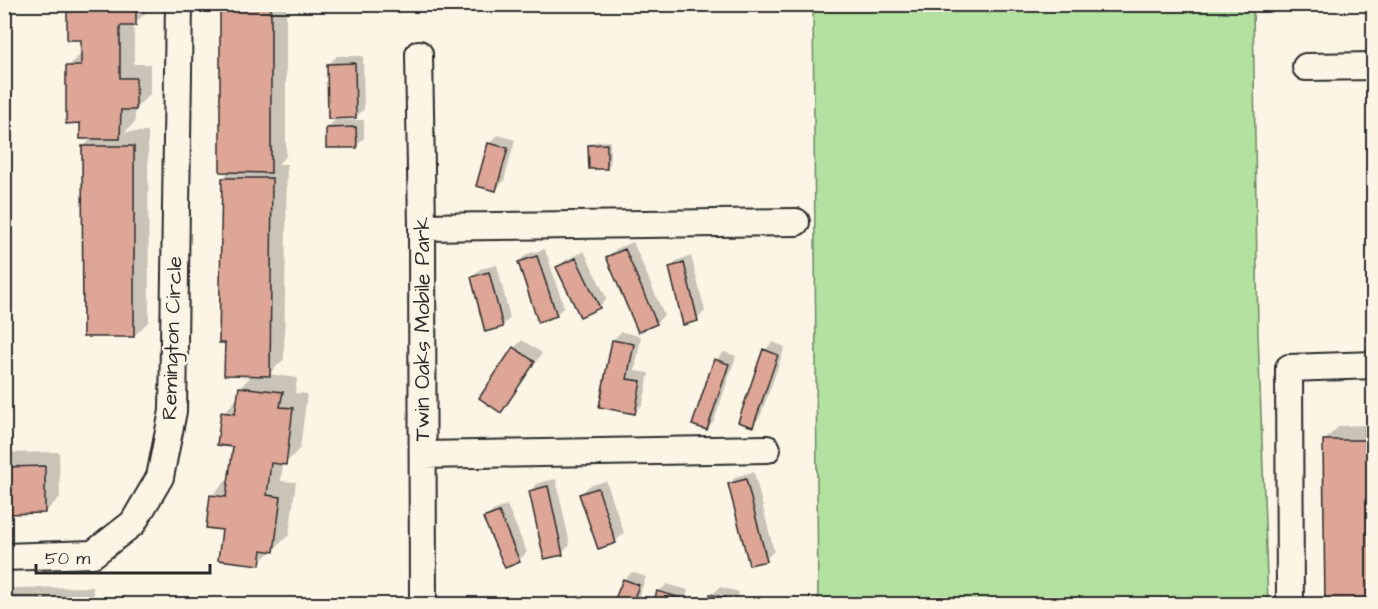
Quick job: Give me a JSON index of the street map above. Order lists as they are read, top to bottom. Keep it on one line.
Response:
{"streets":{"street":["Twin Oaks Mobile Park","Remington Circle"]},"scale_bar":"50 m"}
